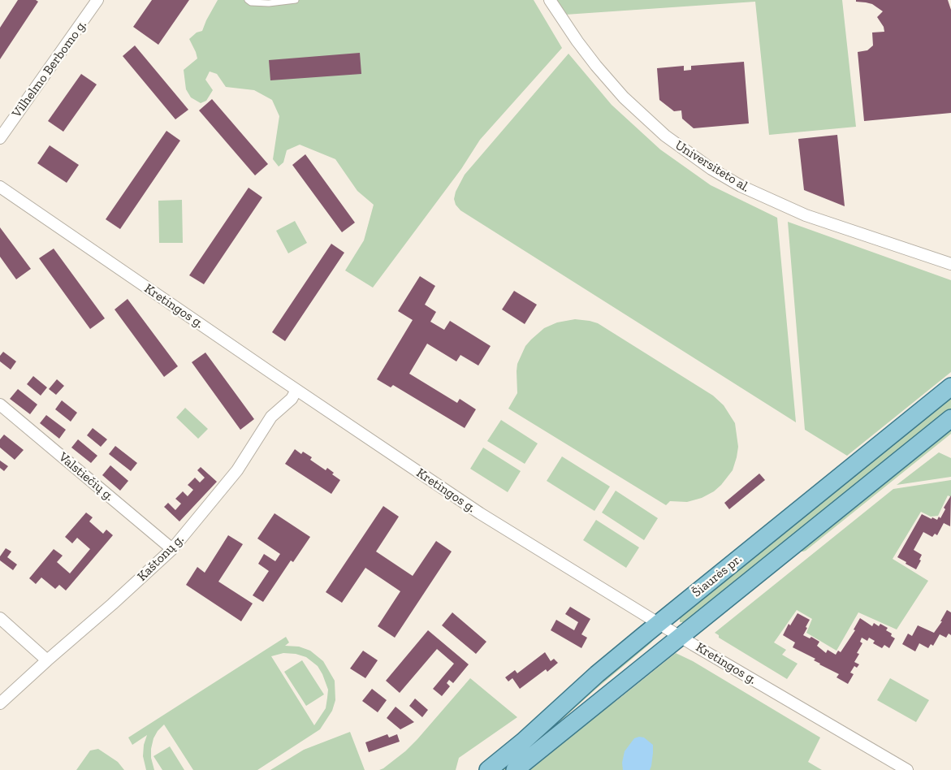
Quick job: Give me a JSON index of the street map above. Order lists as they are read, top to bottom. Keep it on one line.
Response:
{"streets":{"main road":["Šiaurės pr."],"street":["Vilhelmo Berbomo g.","Universiteto al.","Kretingos g.","Valstiečių g.","Kaštonų g."]},"crossings":[["Kretingos g.","Kaštonų g."],["Kretingos g.","Šiaurės pr."],["Valstiečių g.","Kaštonų g."]]}
